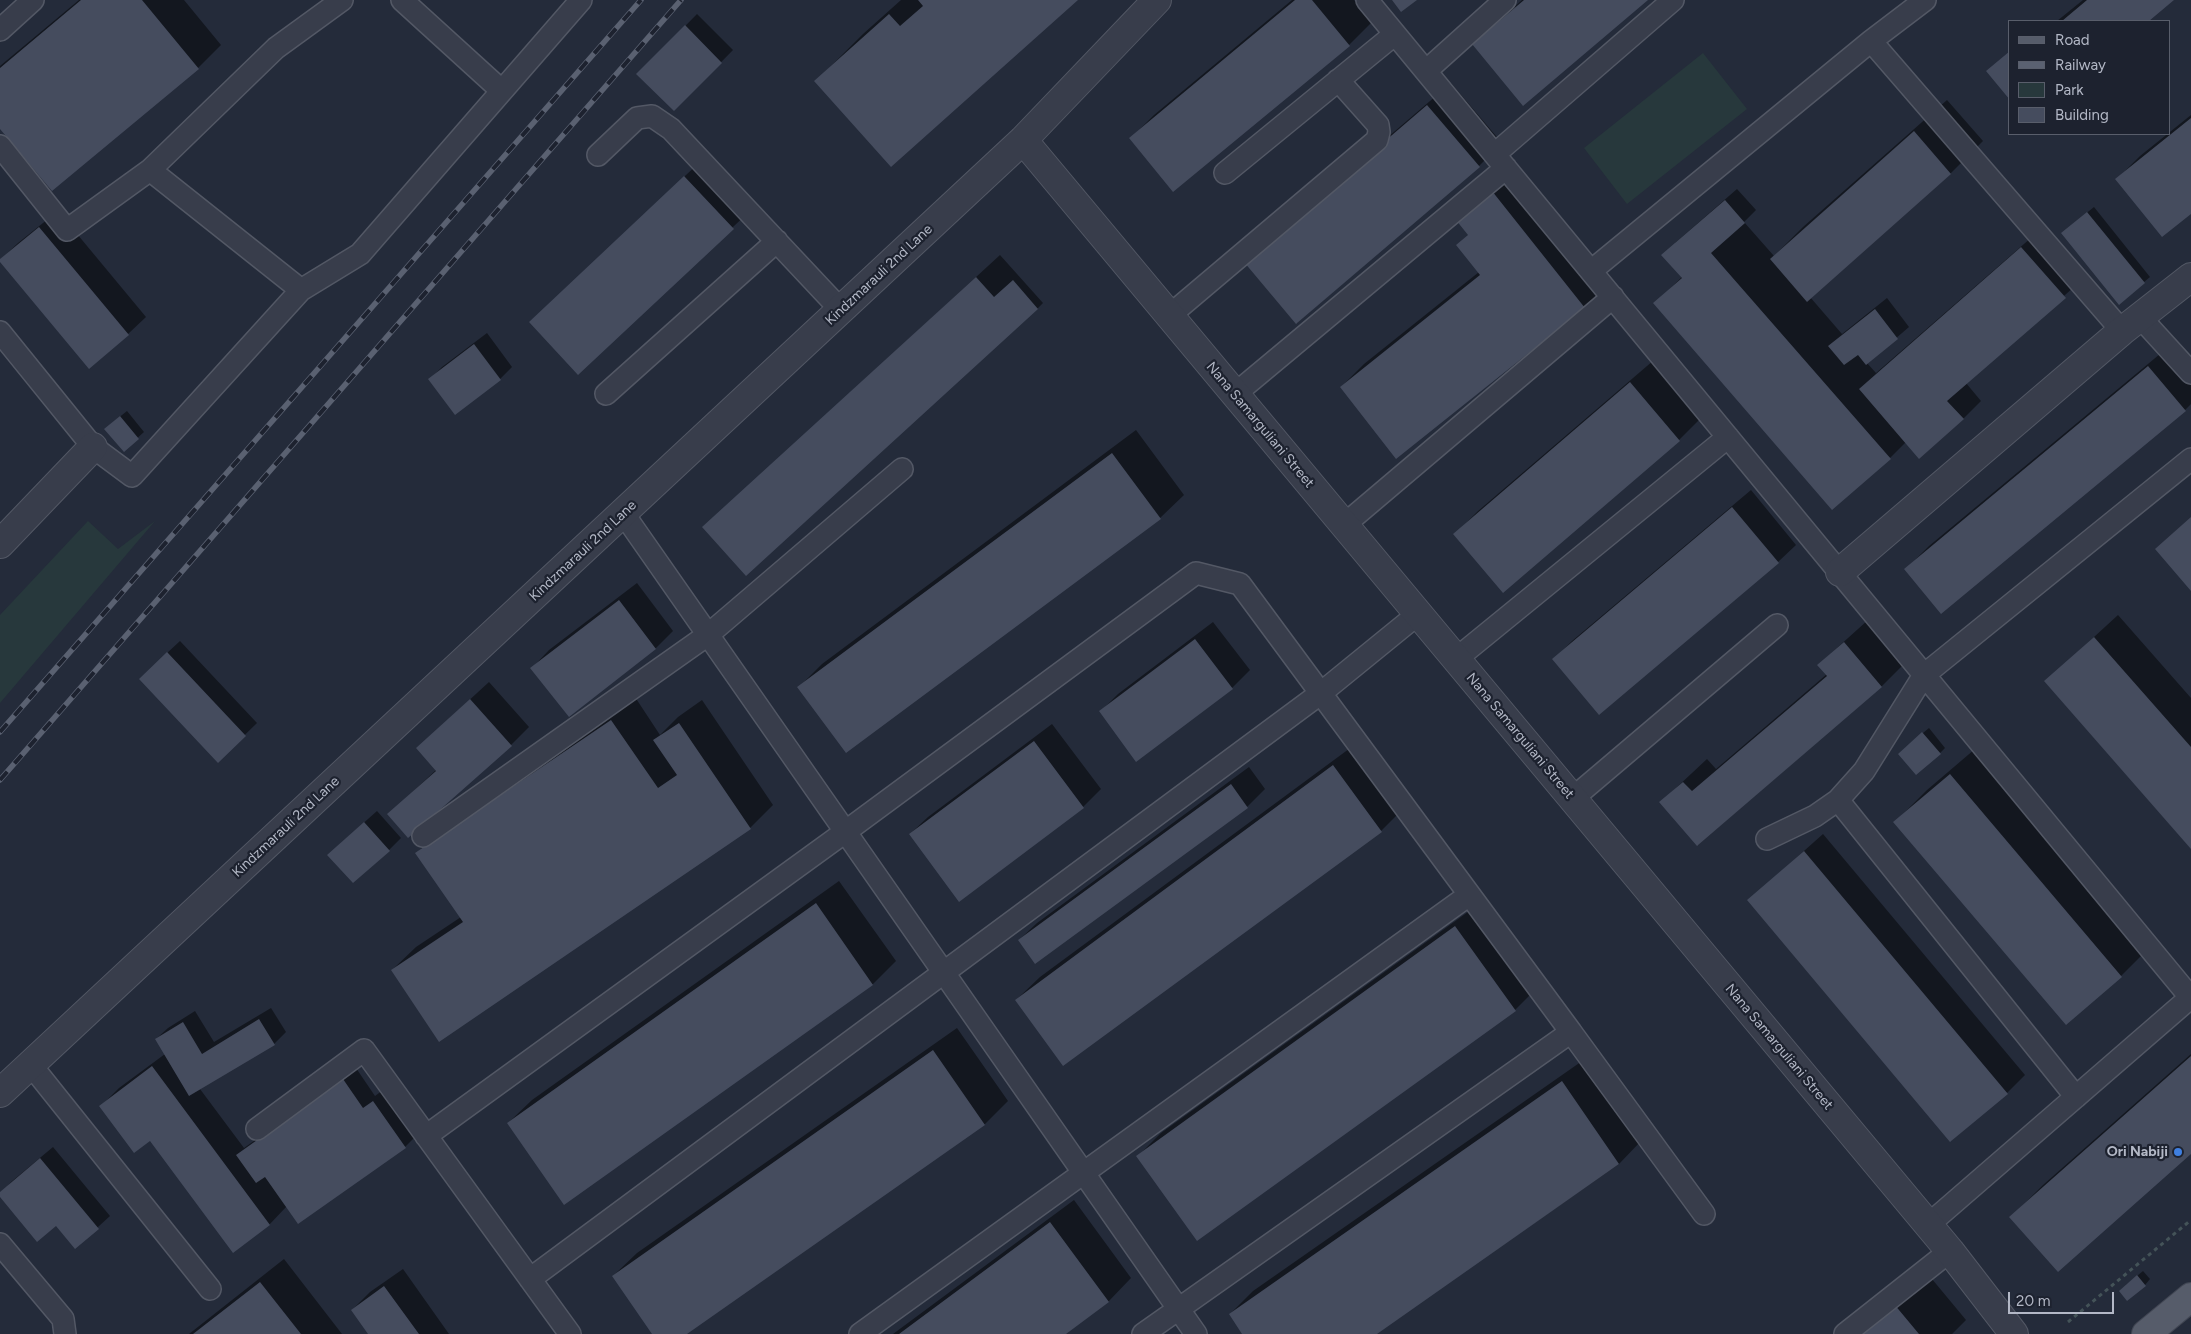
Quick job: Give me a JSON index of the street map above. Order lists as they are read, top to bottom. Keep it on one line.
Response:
{"streets":{"street":["Kindzmarauli 2nd Lane","Nana Samarguliani Street"]},"crossings":[["Kindzmarauli 2nd Lane","Nana Samarguliani Street"]],"places":["Ori Nabiji"],"legend":["Road","Railway","Park","Building"],"scale_bar":"20 m"}
